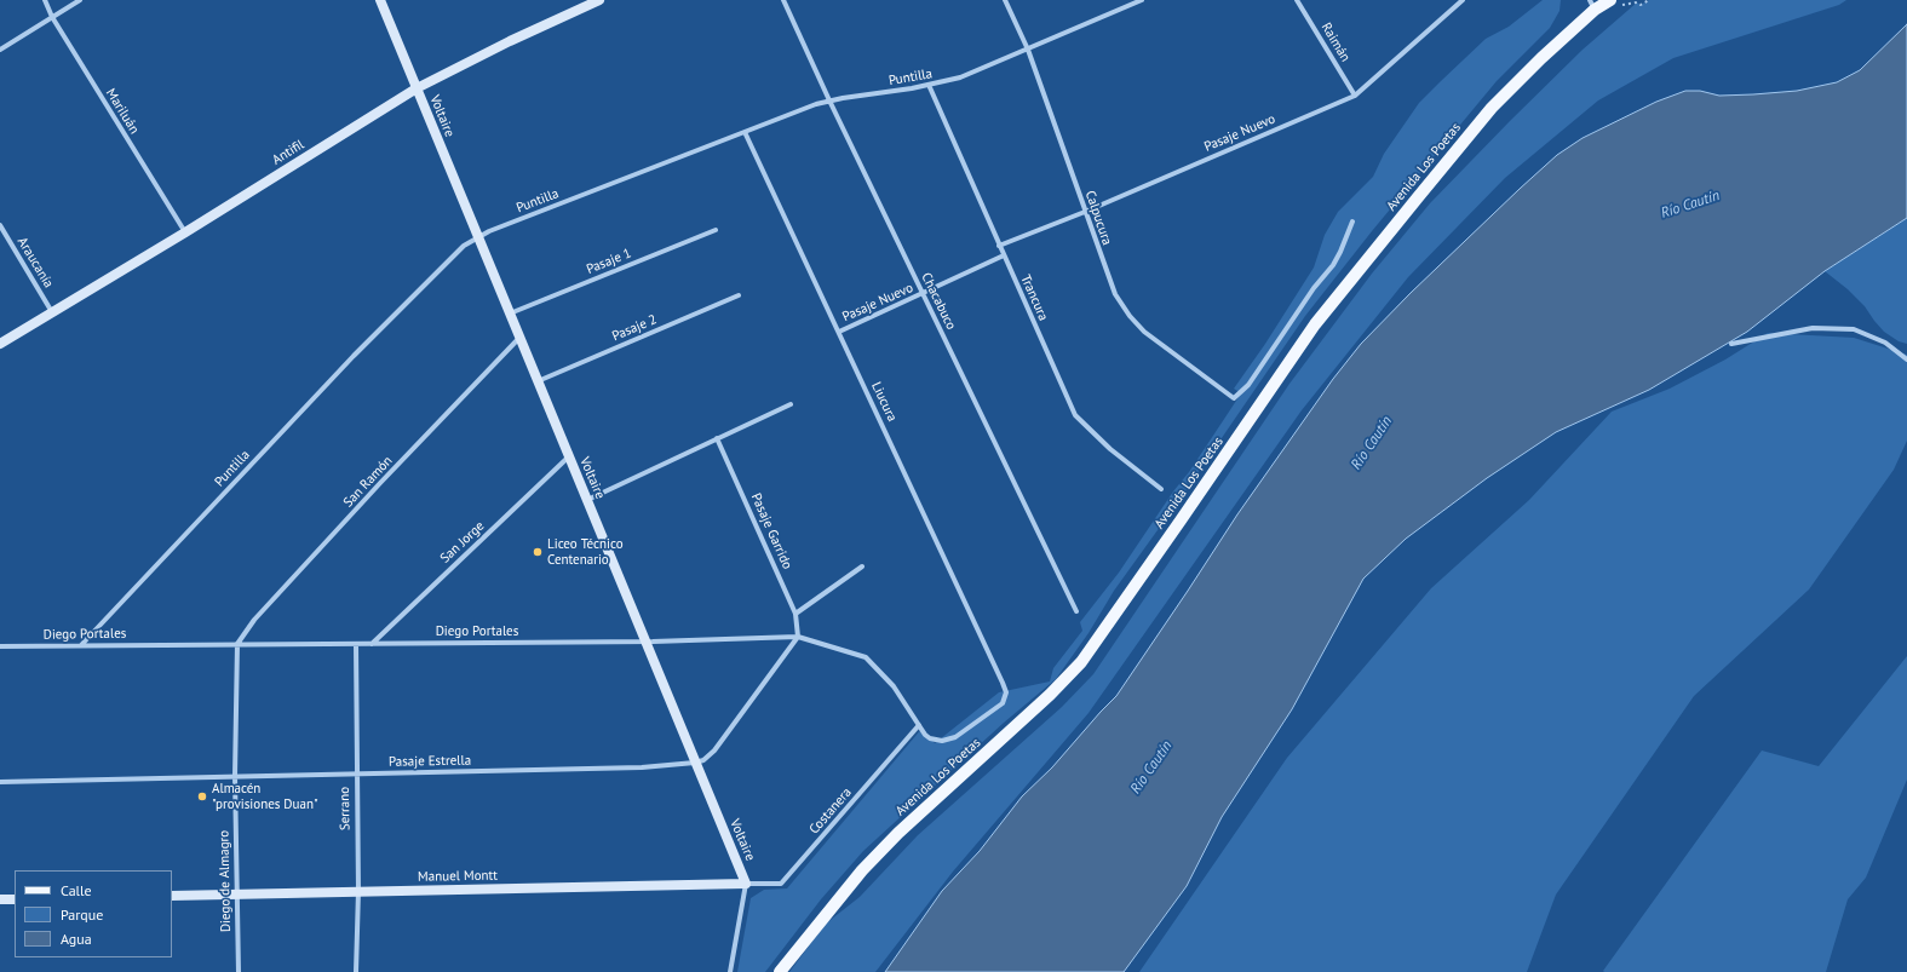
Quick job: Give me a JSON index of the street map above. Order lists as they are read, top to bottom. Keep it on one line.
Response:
{"streets":{"main road":["Avenida Los Poetas"],"street":["Raimán","Puntilla","Mariluán","Voltaire","Pasaje Nuevo","Antifil","Calpucura","Pasaje 1","Araucanía","Trancura","Chacabuco","Pasaje 2","Liucura","San Ramón","Pasaje Garrido","San Jorge","Diego Portales","Pasaje Estrella","Serrano","Costanera","Manuel Montt","Diego de Almagro"]},"crossings":[["Raimán","Pasaje Nuevo"],["Puntilla","Voltaire"],["Puntilla","Calpucura"],["Puntilla","Trancura"],["Puntilla","Chacabuco"],["Puntilla","Liucura"],["Puntilla","Diego Portales"],["Mariluán","Antifil"],["Voltaire","Antifil"],["Voltaire","Pasaje 1"],["Voltaire","Pasaje 2"],["Voltaire","San Ramón"],["Voltaire","San Jorge"],["Voltaire","Diego Portales"],["Voltaire","Pasaje Estrella"],["Voltaire","Costanera"],["Voltaire","Manuel Montt"],["Pasaje Nuevo","Calpucura"],["Pasaje Nuevo","Trancura"],["Pasaje Nuevo","Chacabuco"],["Pasaje Nuevo","Liucura"],["Antifil","Araucanía"],["Liucura","Diego Portales"],["San Ramón","Diego Portales"],["San Ramón","Diego de Almagro"],["Pasaje Garrido","Diego Portales"],["Pasaje Garrido","Pasaje Estrella"],["San Jorge","Diego Portales"],["Diego Portales","Pasaje Estrella"],["Diego Portales","Serrano"],["Diego Portales","Costanera"],["Diego Portales","Diego de Almagro"],["Pasaje Estrella","Serrano"],["Pasaje Estrella","Diego de Almagro"],["Serrano","Manuel Montt"],["Costanera","Manuel Montt"],["Manuel Montt","Diego de Almagro"]],"water":["Río Cautín"],"places":["Liceo Técnico Centenario","Almacén \"provisiones Duan\""],"legend":["Calle","Parque","Agua"]}
